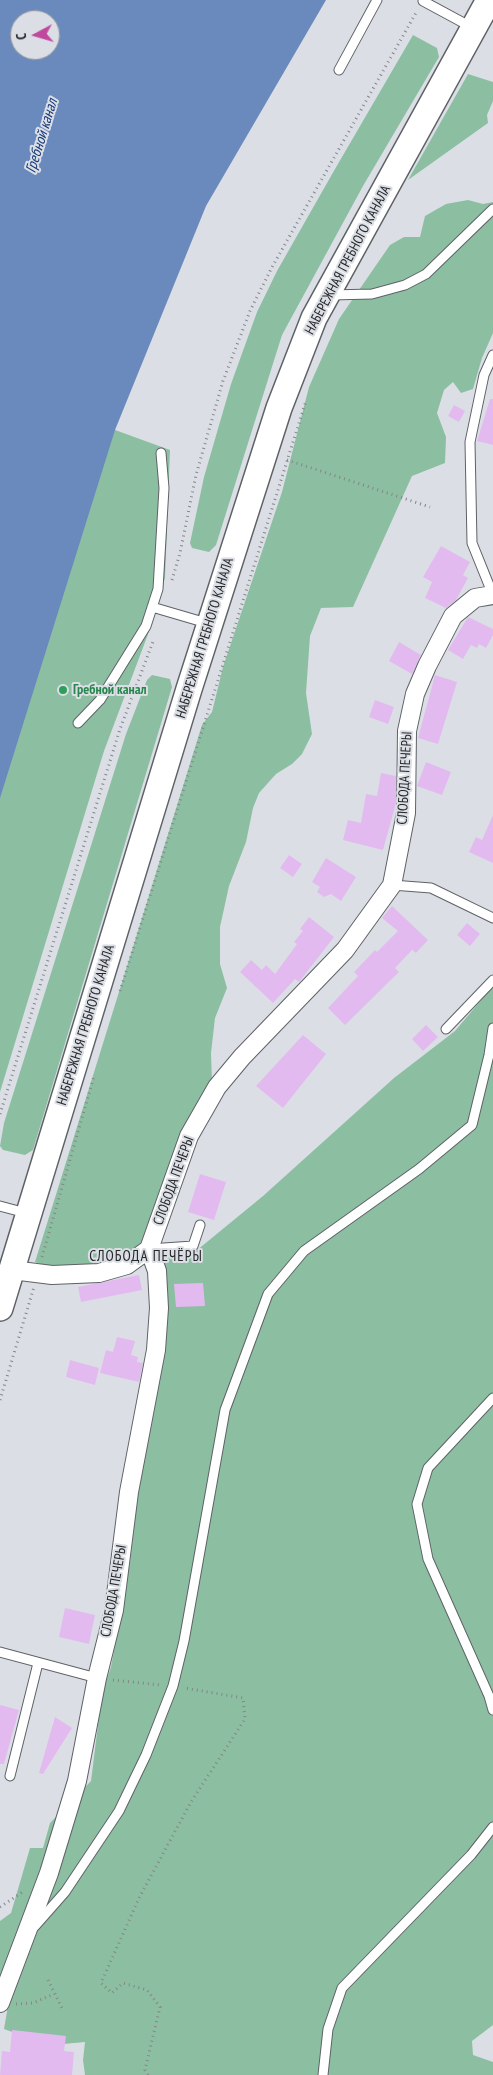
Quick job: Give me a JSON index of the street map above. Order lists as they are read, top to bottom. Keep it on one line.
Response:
{"streets":{"street":["НАБЕРЕЖНАЯ ГРЕБНОГО КАНАЛА","СЛОБОДА ПЕЧЕРЫ"]},"districts":["СЛОБОДА ПЕЧЁРЫ"],"water":["Гребной канал"],"places":["Гребной канал"],"north":"left"}
